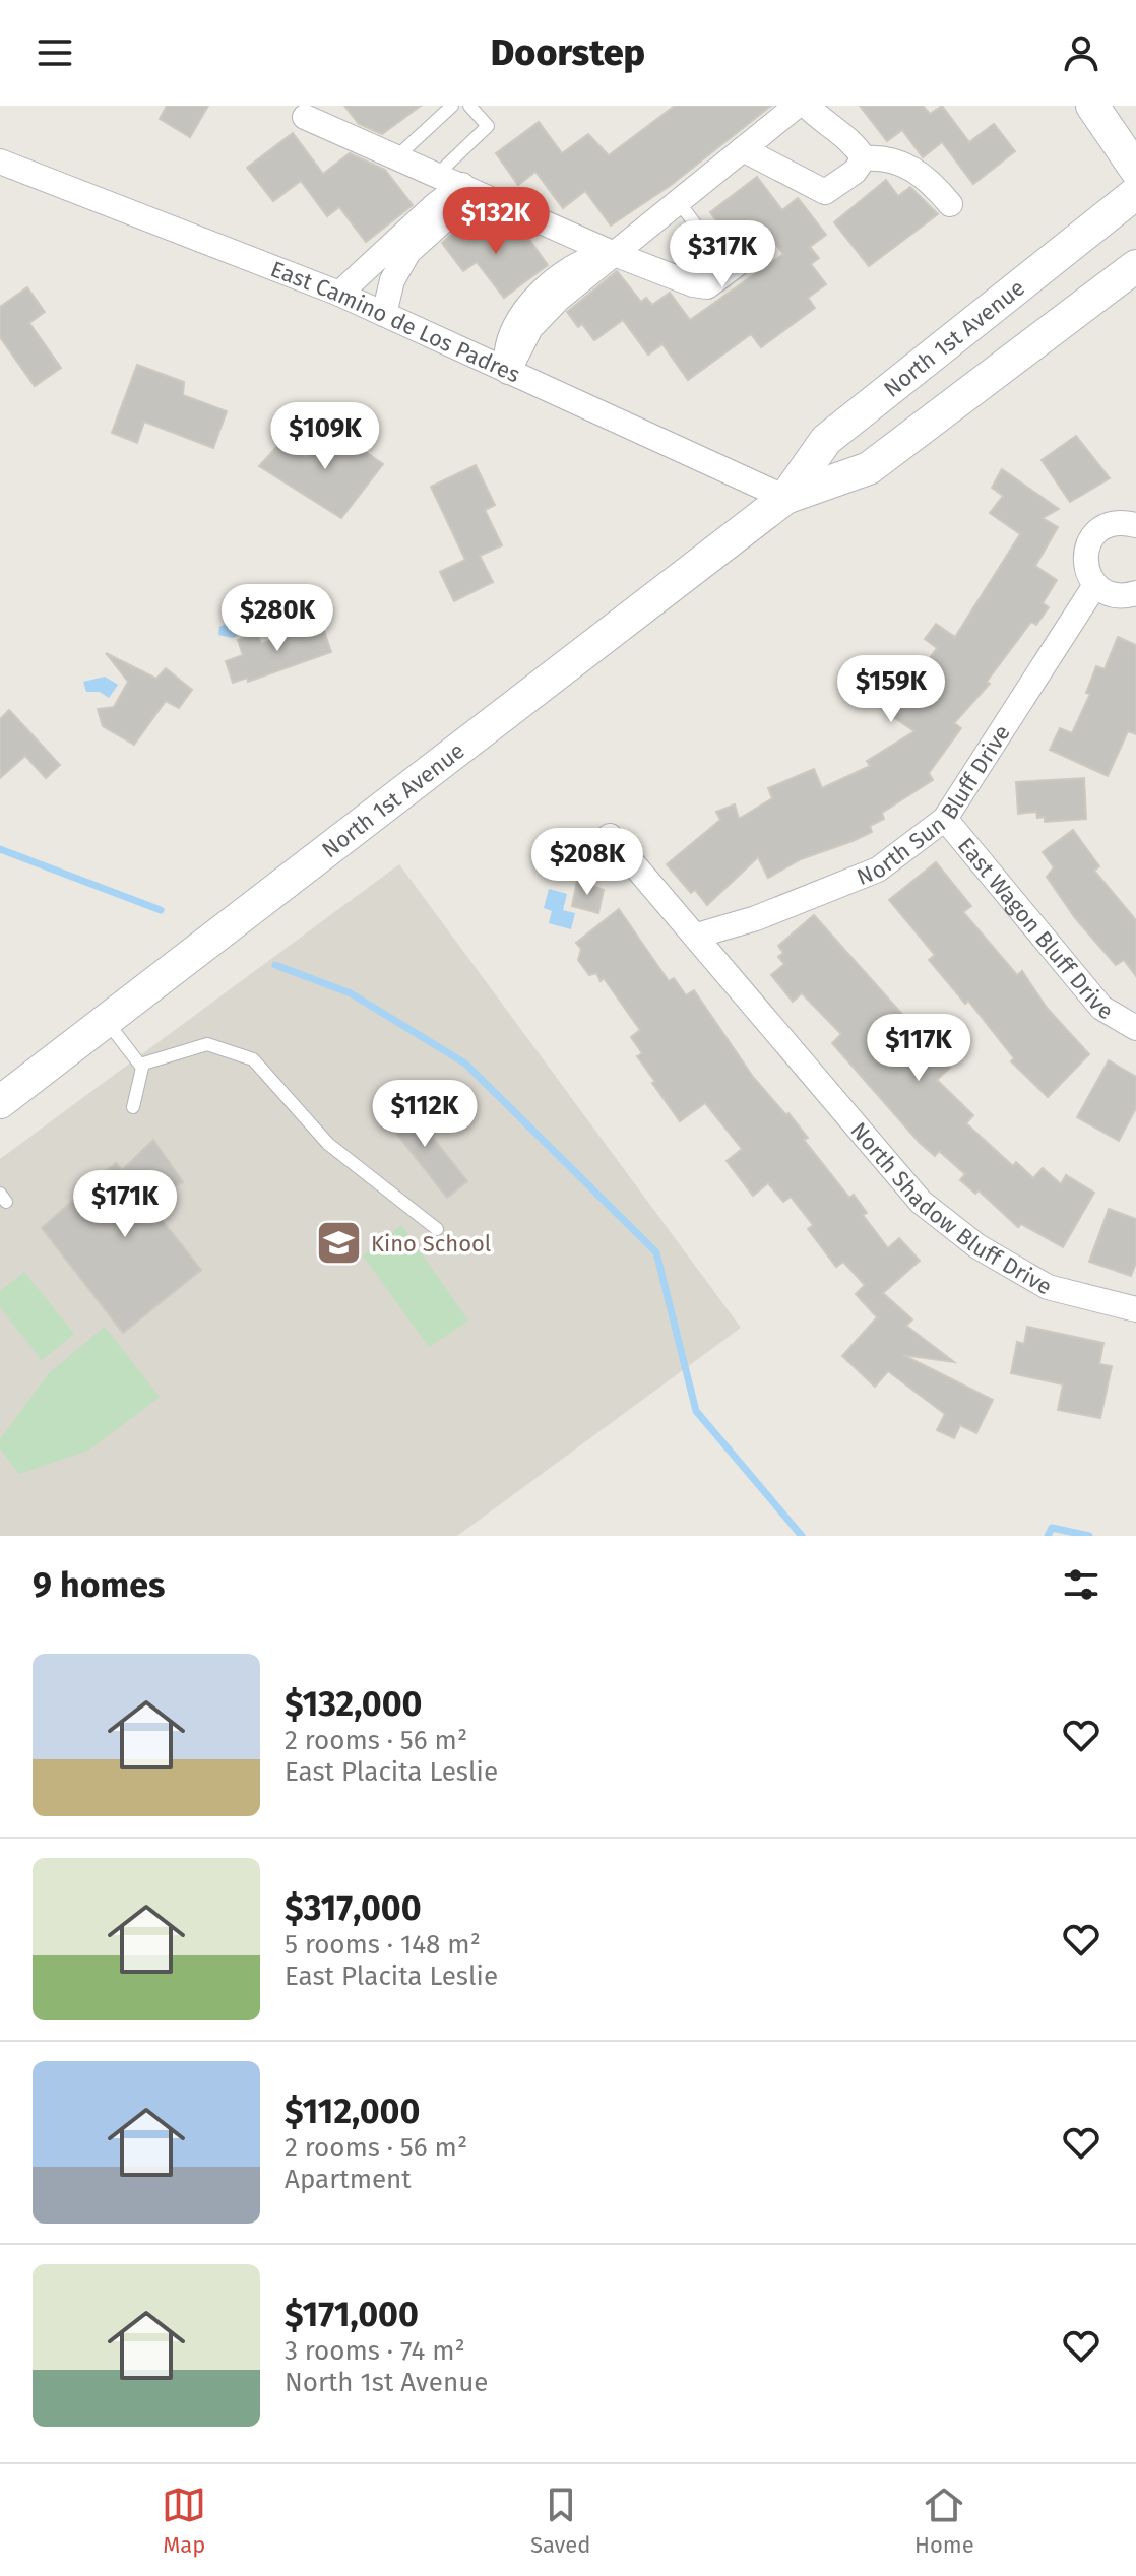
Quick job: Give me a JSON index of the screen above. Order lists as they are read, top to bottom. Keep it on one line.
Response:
{"streets":{"main road":["North 1st Avenue"],"street":["East Camino de Los Padres","North Sun Bluff Drive","East Wagon Bluff Drive","North Shadow Bluff Drive"]},"crossings":[["East Camino de Los Padres","North 1st Avenue"],["North Sun Bluff Drive","East Wagon Bluff Drive"],["North Sun Bluff Drive","North Shadow Bluff Drive"]],"places":{"school or university":["Kino School"]},"page":{"header":"Doorstep","price":["$132K","$317K","$109K","$280K","$159K","$208K","$117K","$112K","$171K"],"heading":"9 homes","list":[{"name":"$132,000","note":"2 rooms · 56 m² · East Placita Leslie"},{"name":"$317,000","note":"5 rooms · 148 m² · East Placita Leslie"},{"name":"$112,000","note":"2 rooms · 56 m² · Apartment"},{"name":"$171,000","note":"3 rooms · 74 m² · North 1st Avenue"}],"tabs":["Map","Saved","Home"]}}
